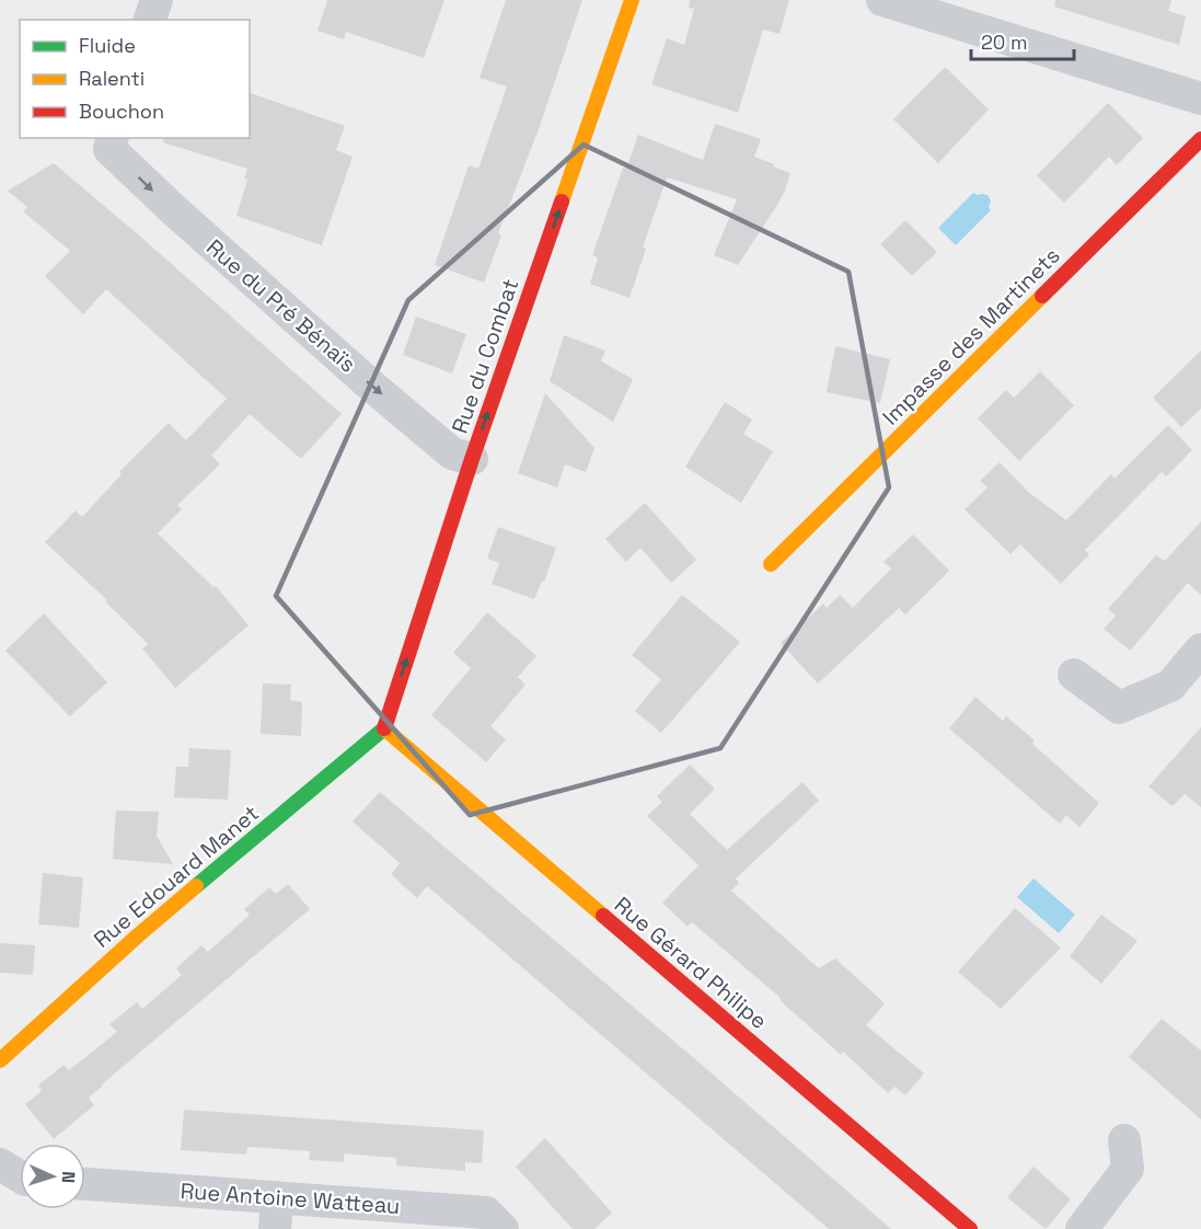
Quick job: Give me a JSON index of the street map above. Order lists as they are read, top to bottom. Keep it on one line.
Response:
{"streets":{"street":["Rue du Pré Bénaïs","Impasse des Martinets","Rue du Combat","Rue Edouard Manet","Rue Gérard Philipe","Rue Antoine Watteau"]},"crossings":[["Rue du Pré Bénaïs","Rue du Combat"],["Rue du Combat","Rue Edouard Manet"],["Rue du Combat","Rue Gérard Philipe"],["Rue Edouard Manet","Rue Gérard Philipe"]],"one_way":["Rue du Pré Bénaïs","Rue du Combat"],"legend":["Fluide","Ralenti","Bouchon"],"scale_bar":"20 m","north":"right"}
